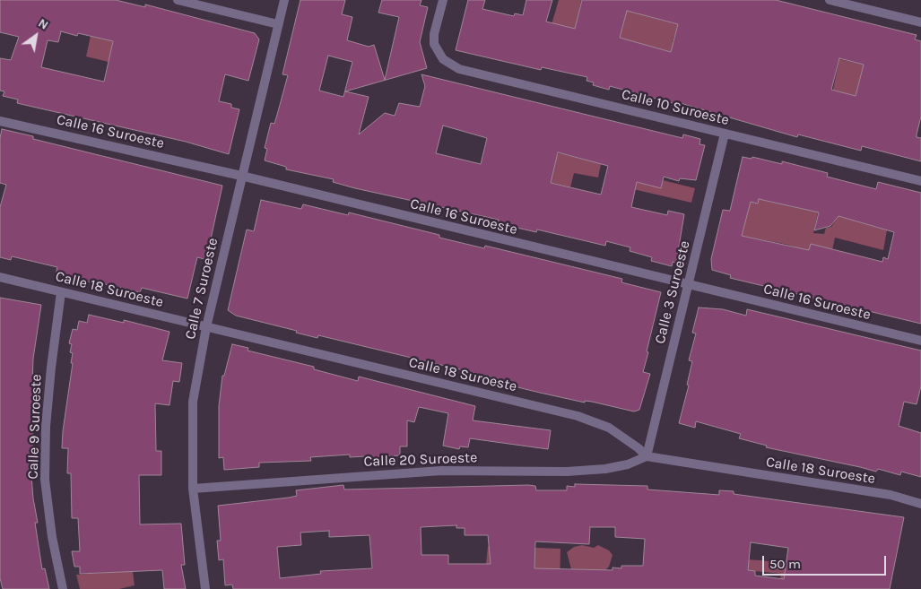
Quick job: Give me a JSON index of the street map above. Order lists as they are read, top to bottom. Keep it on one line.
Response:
{"streets":{"street":["Calle 10 Suroeste","Calle 16 Suroeste","Calle 7 Suroeste","Calle 18 Suroeste","Calle 3 Suroeste","Calle 9 Suroeste","Calle 20 Suroeste"]},"crossings":[["Calle 10 Suroeste","Calle 3 Suroeste"],["Calle 16 Suroeste","Calle 7 Suroeste"],["Calle 16 Suroeste","Calle 3 Suroeste"],["Calle 7 Suroeste","Calle 18 Suroeste"],["Calle 7 Suroeste","Calle 20 Suroeste"],["Calle 18 Suroeste","Calle 3 Suroeste"],["Calle 18 Suroeste","Calle 9 Suroeste"],["Calle 18 Suroeste","Calle 20 Suroeste"],["Calle 3 Suroeste","Calle 20 Suroeste"]],"scale_bar":"50 m","north":"top right"}
